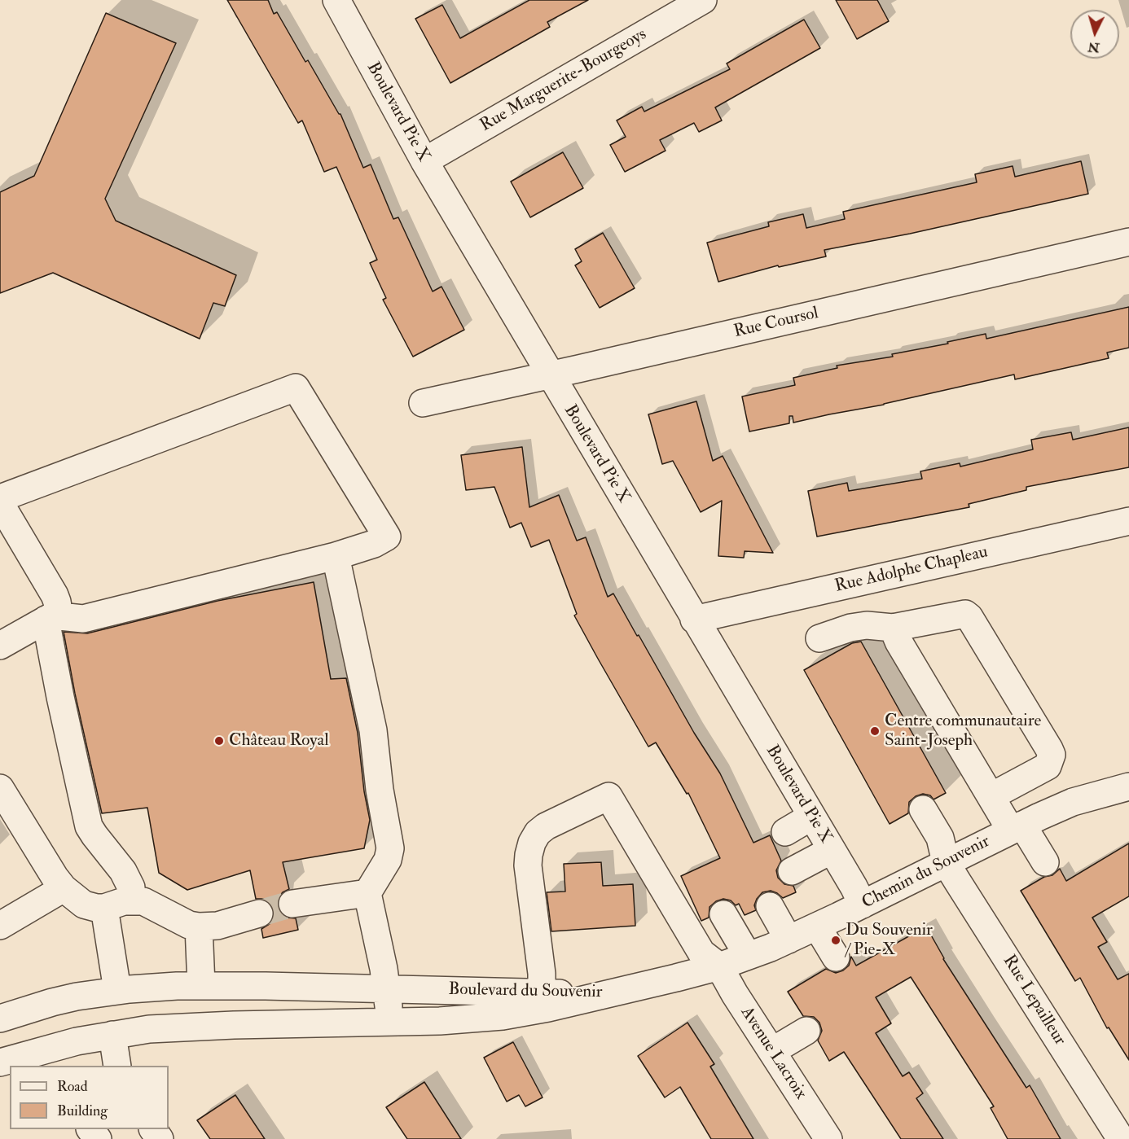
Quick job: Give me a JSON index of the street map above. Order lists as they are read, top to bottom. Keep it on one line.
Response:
{"streets":{"street":["Rue Marguerite-Bourgeoys","Boulevard Pie X","Rue Coursol","Rue Adolphe Chapleau","Chemin du Souvenir","Boulevard du Souvenir","Rue Lepailleur","Avenue Lacroix"]},"crossings":[["Rue Marguerite-Bourgeoys","Boulevard Pie X"],["Boulevard Pie X","Rue Coursol"],["Boulevard Pie X","Rue Adolphe Chapleau"],["Boulevard Pie X","Chemin du Souvenir"],["Chemin du Souvenir","Boulevard du Souvenir"],["Chemin du Souvenir","Rue Lepailleur"],["Chemin du Souvenir","Avenue Lacroix"]],"places":["Centre communautaire Saint-Joseph","Château Royal","Du Souvenir / Pie-X"],"legend":["Road","Building"],"north":"bottom"}
